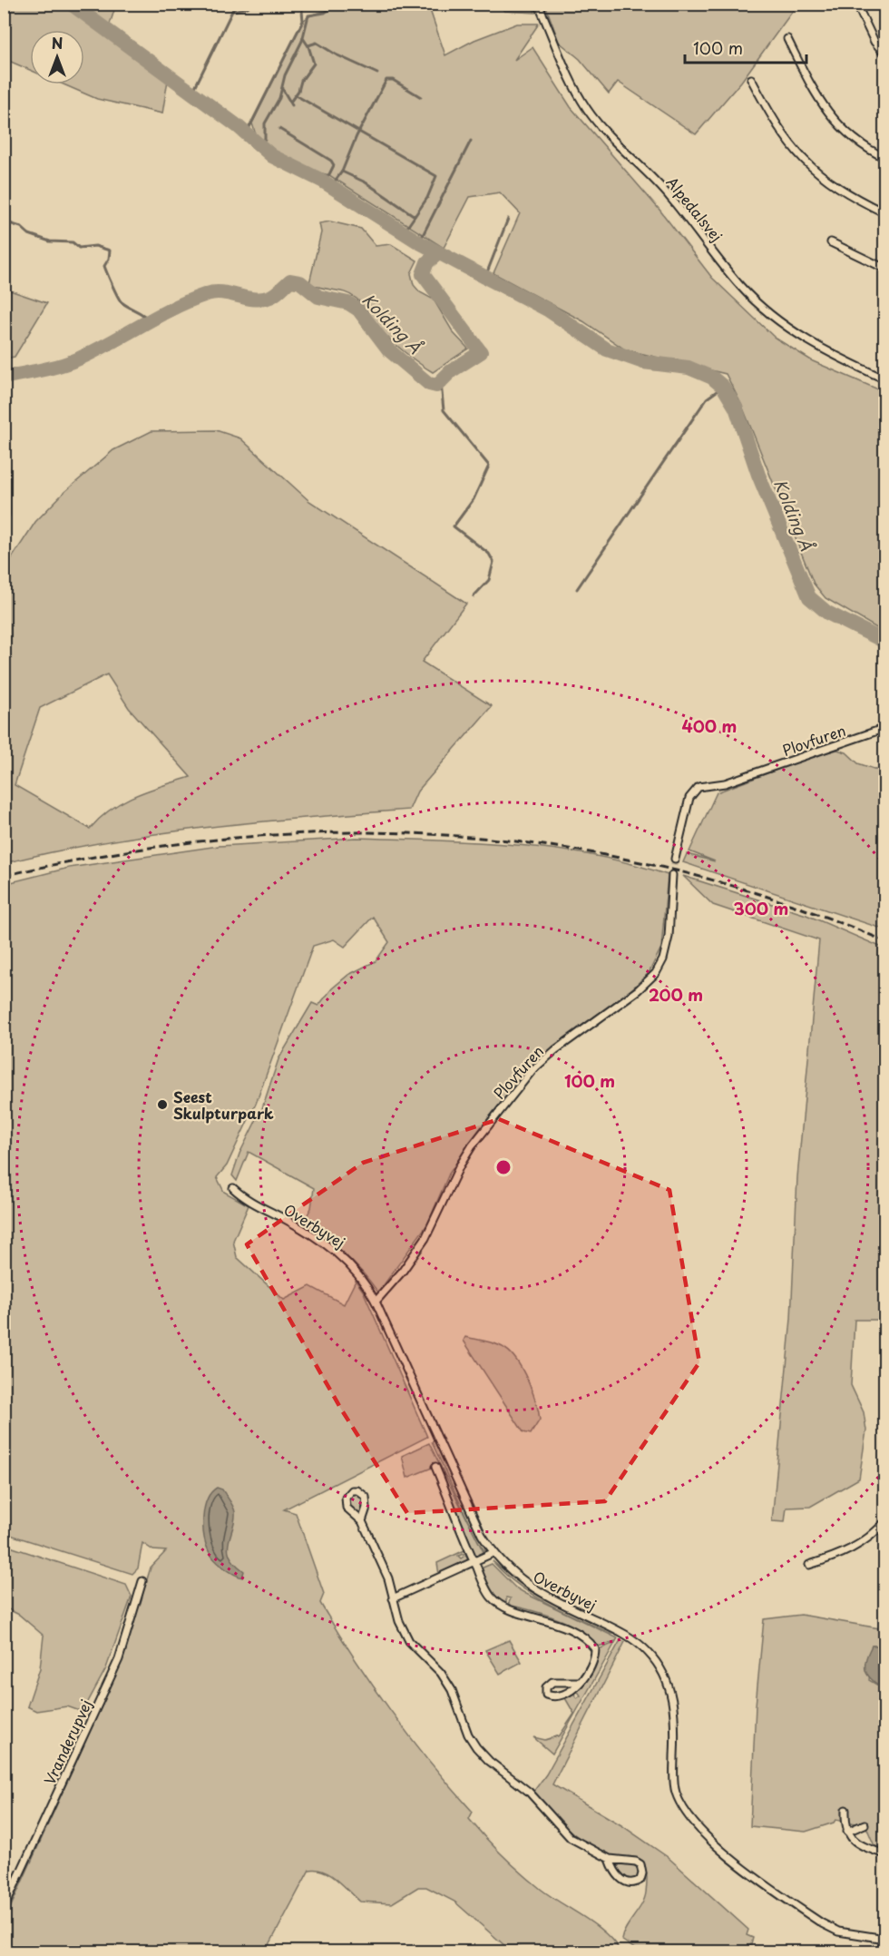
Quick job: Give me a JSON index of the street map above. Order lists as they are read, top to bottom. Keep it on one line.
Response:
{"streets":{"street":["Alpedalsvej","Plovfuren","Overbyvej","Vranderupvej"]},"crossings":[["Plovfuren","Overbyvej"]],"water":["Kolding Å"],"places":["Seest Skulpturpark"],"scale_bar":"100 m","north":"top","rings":["400 m","300 m","200 m","100 m"]}
